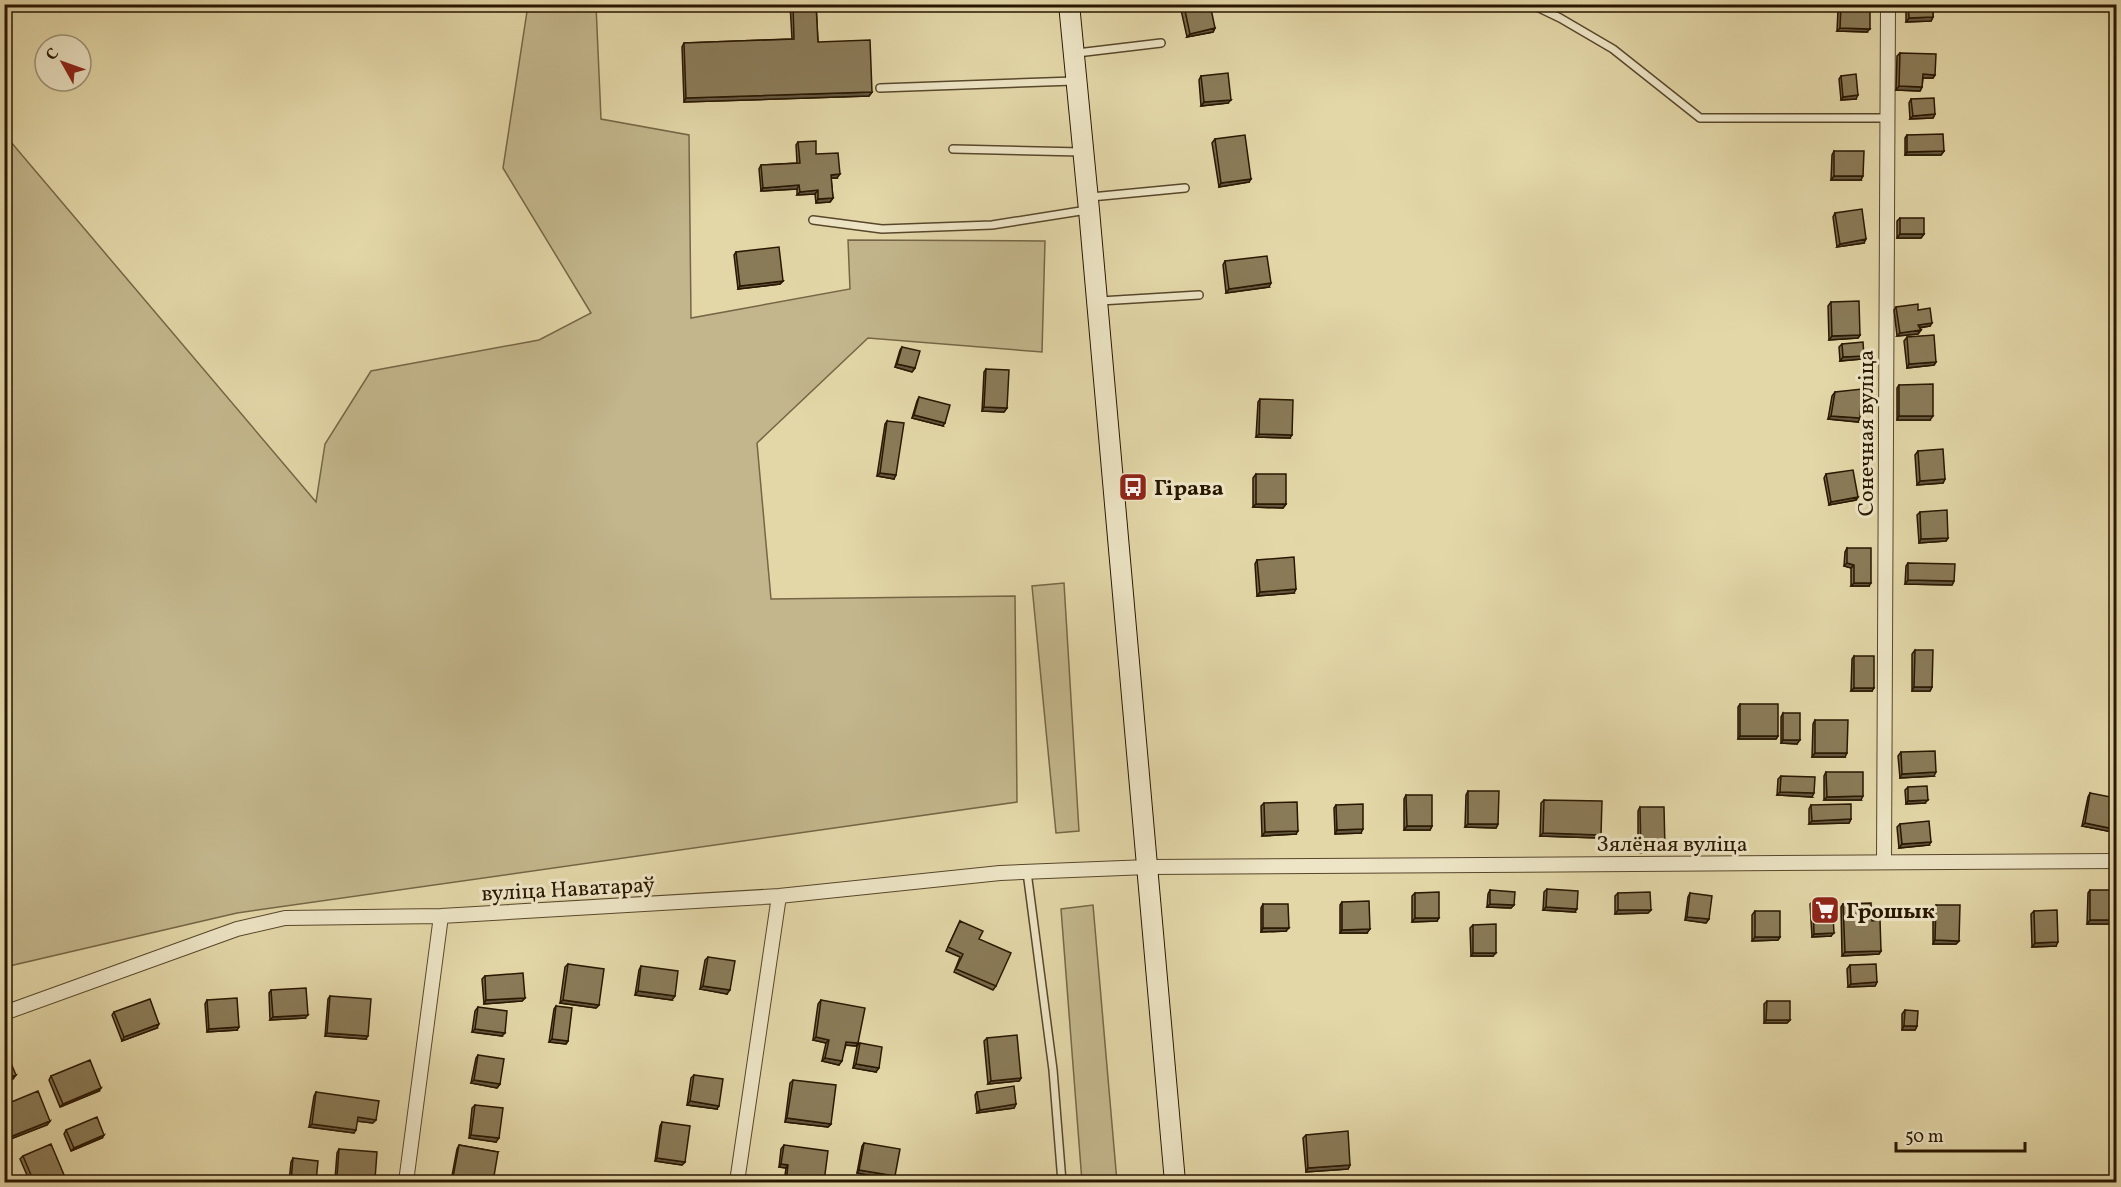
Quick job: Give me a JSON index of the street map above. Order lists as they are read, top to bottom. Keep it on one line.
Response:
{"streets":{"street":["Сонечная вуліца","Зялёная вуліца","вуліца Наватараў"]},"crossings":[["Сонечная вуліца","Зялёная вуліца"],["Зялёная вуліца","вуліца Наватараў"]],"places":{"bus stop":["Гірава"],"supermarket":["Грошык"]},"scale_bar":"50 m","north":"top left"}
